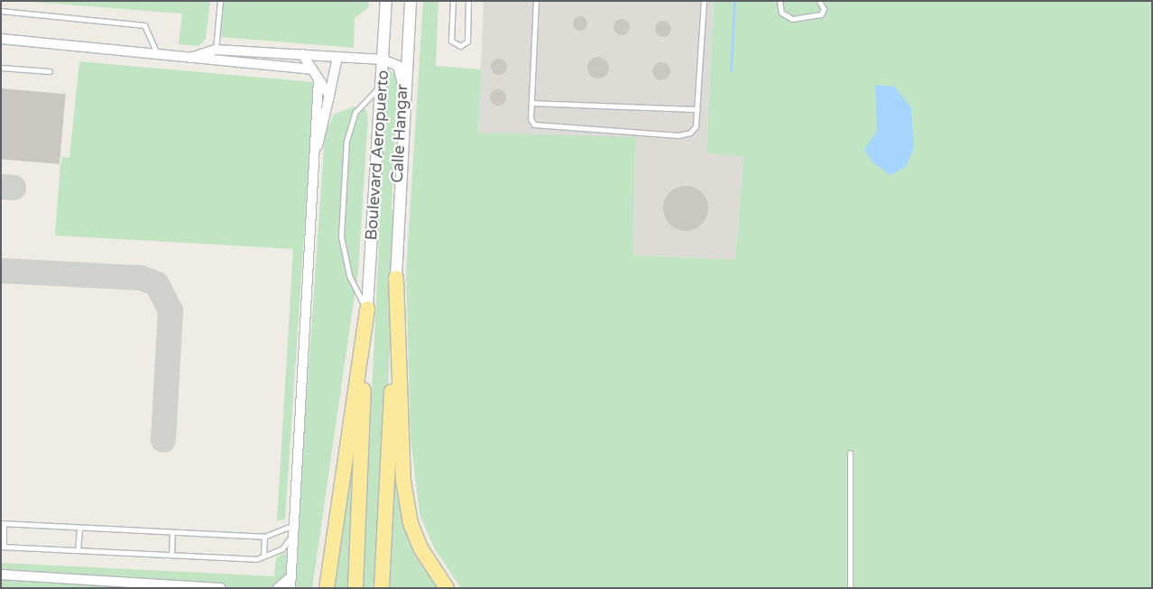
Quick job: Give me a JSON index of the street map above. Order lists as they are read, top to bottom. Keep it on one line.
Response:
{"streets":{"street":["Calle Hangar","Boulevard Aeropuerto"]},"crossings":[["Calle Hangar","Boulevard Aeropuerto"]]}
